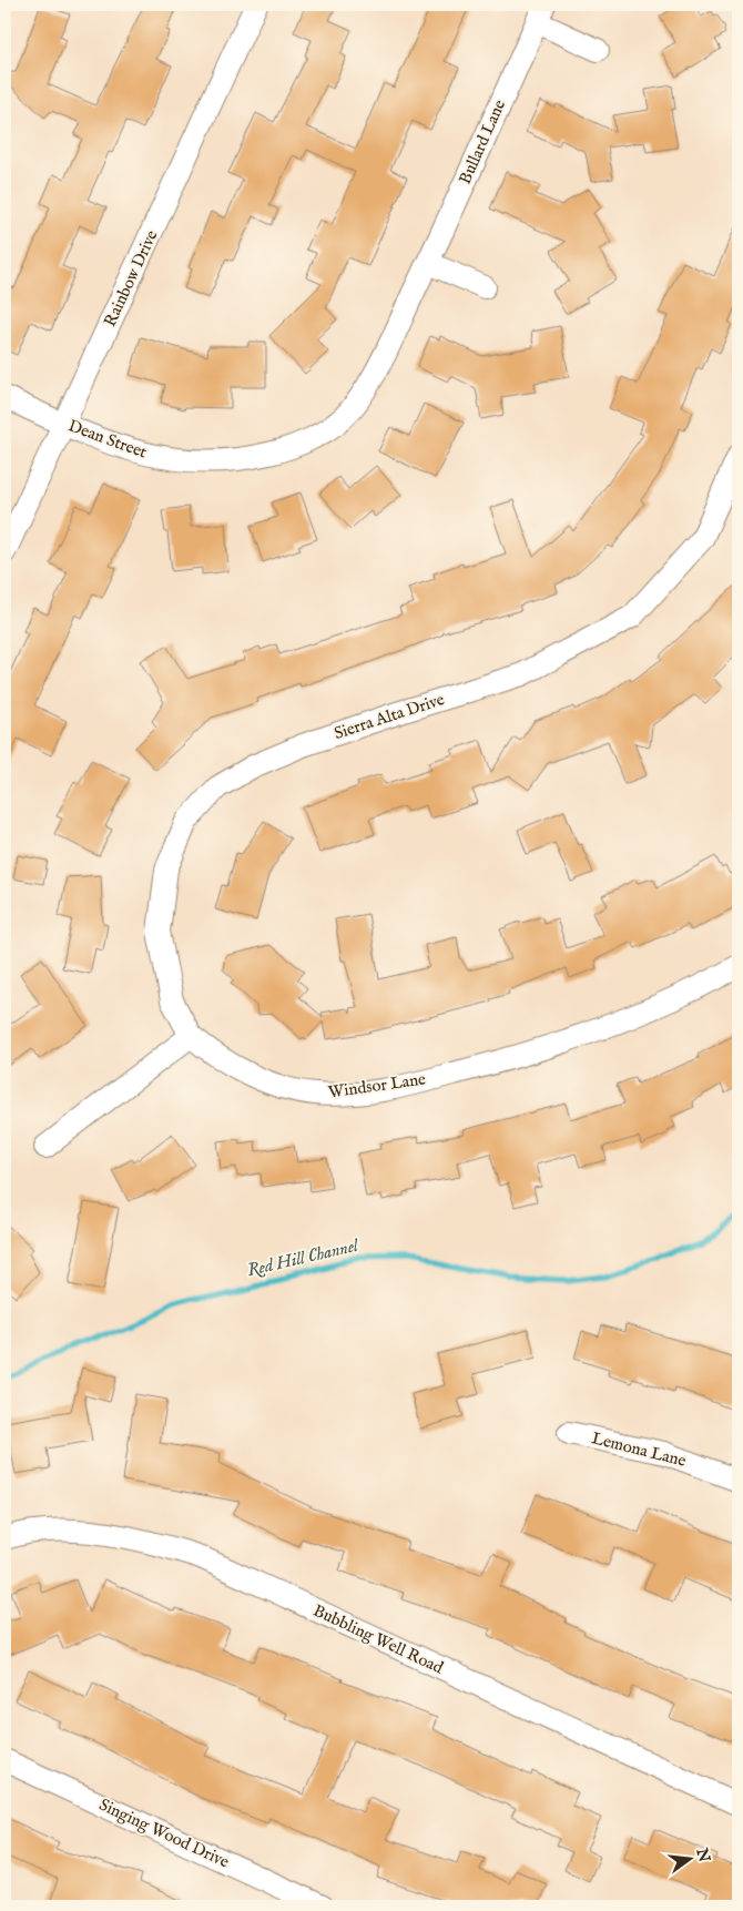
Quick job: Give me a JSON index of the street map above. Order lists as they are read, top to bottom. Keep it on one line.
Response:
{"streets":{"street":["Bullard Lane","Rainbow Drive","Dean Street","Sierra Alta Drive","Windsor Lane","Lemona Lane","Bubbling Well Road","Singing Wood Drive"]},"crossings":[["Bullard Lane","Dean Street"],["Rainbow Drive","Dean Street"],["Sierra Alta Drive","Windsor Lane"]],"water":["Red Hill Channel"],"north":"right"}
